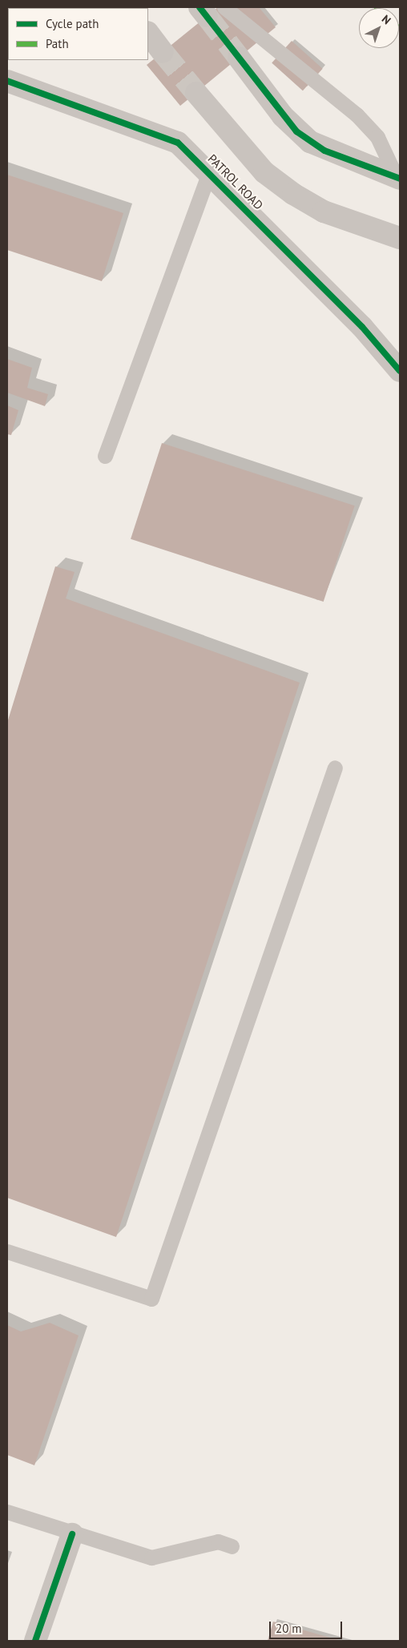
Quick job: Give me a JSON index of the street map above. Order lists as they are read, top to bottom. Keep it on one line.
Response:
{"streets":{"street":["PATROL ROAD"]},"legend":["Cycle path","Path"],"scale_bar":"20 m","north":"top right"}
